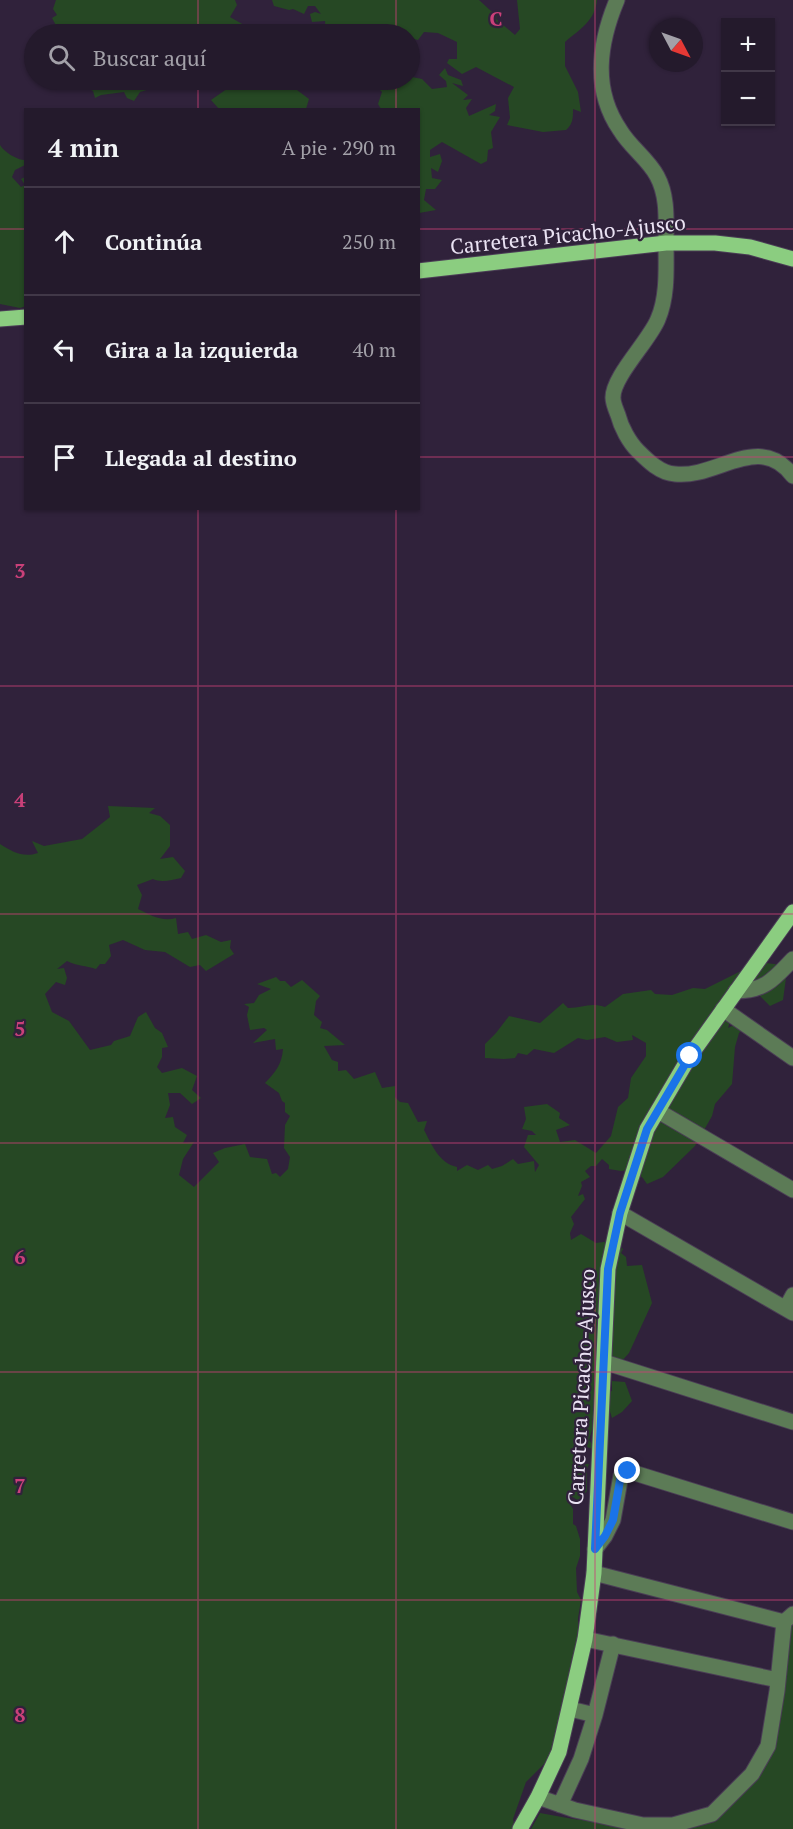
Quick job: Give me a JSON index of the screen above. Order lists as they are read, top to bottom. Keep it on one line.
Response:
{"streets":{"main road":["Carretera Picacho-Ajusco"]},"north":"bottom right","page":{"map_buttons":["+","−"],"search":"Buscar aquí","heading":["4 min","A pie · 290 m"],"list":[["Continúa","250 m"],["Gira a la izquierda","40 m"],"Llegada al destino"]},"grid":{"columns":["C"],"rows":["3","4","5","6","7","8"]}}
